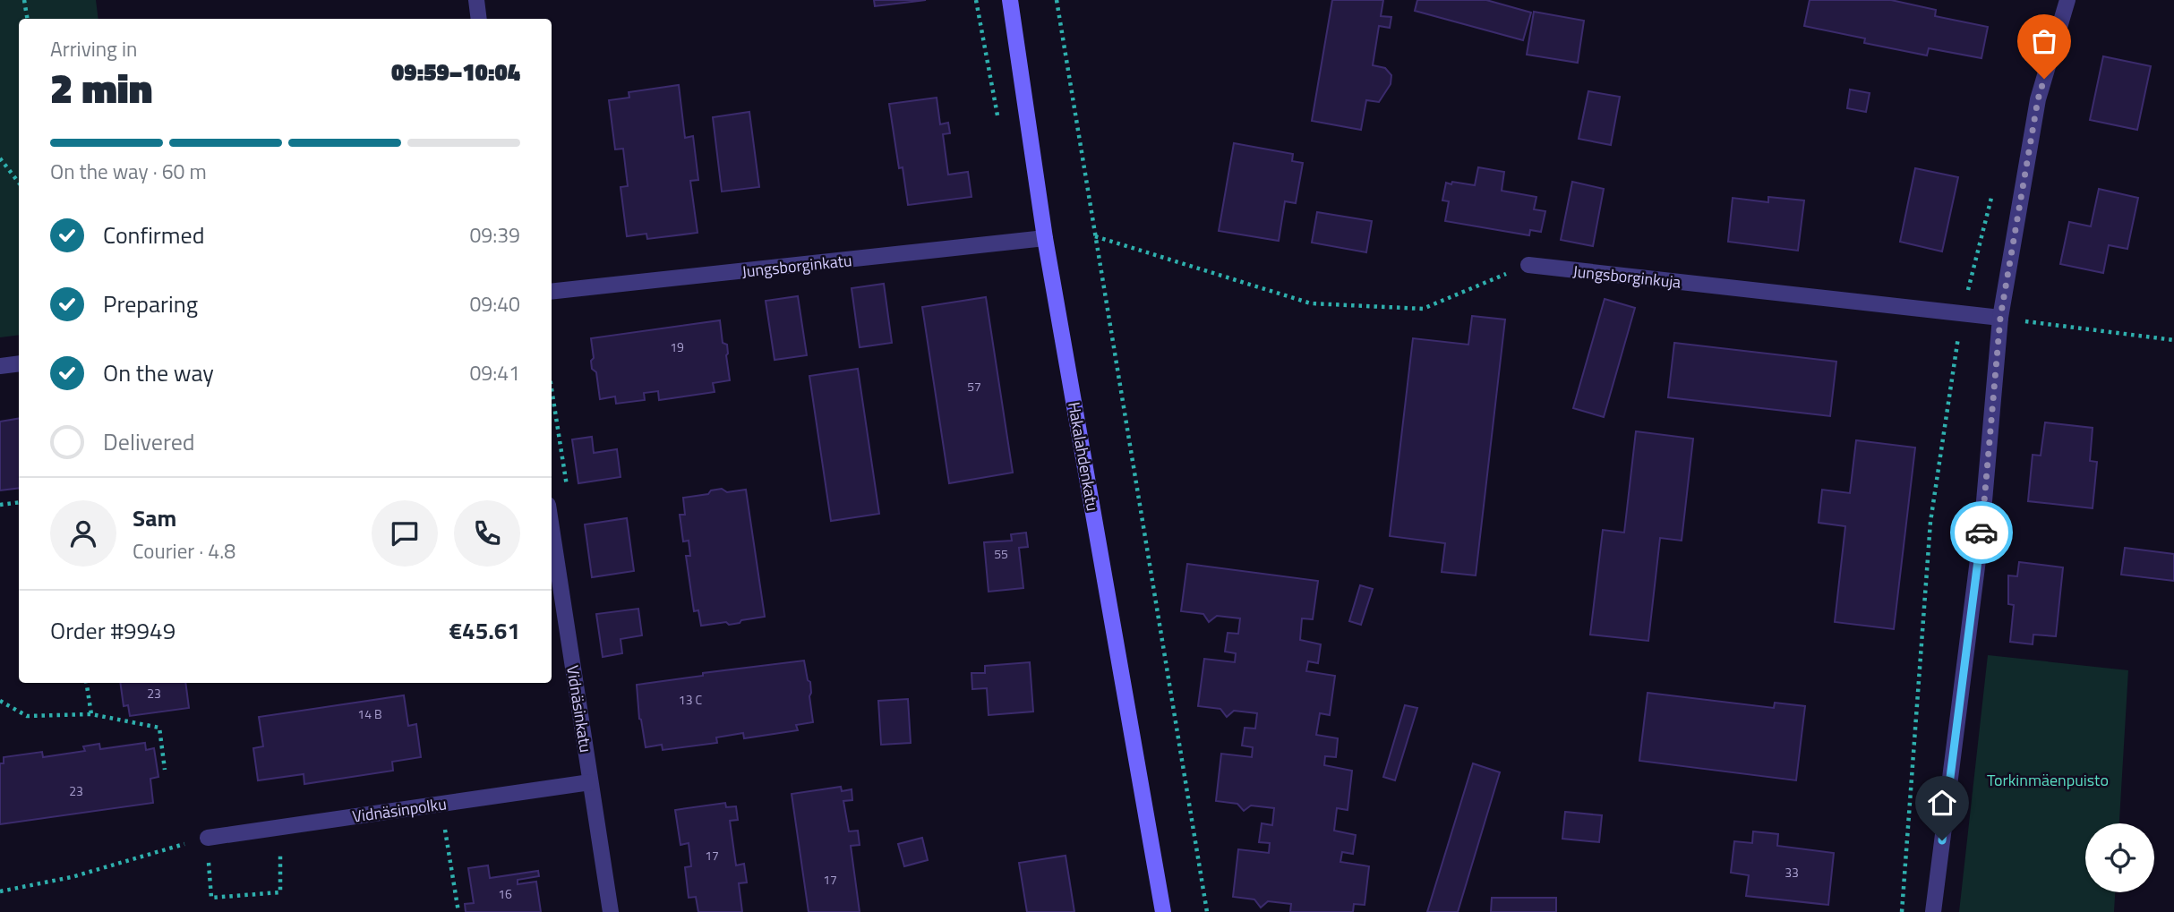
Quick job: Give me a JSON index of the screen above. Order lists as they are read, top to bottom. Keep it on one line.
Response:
{"streets":{"street":["Jungsborginkatu","Jungsborginkuja","Hakalahdenkatu","Vidnäsinkatu","Vidnäsinpolku"]},"crossings":[["Jungsborginkatu","Hakalahdenkatu"],["Vidnäsinkatu","Vidnäsinpolku"]],"parks":["Torkinmäenpuisto"],"house_numbers":["19","57","55","23","13 C","14 B","23","17","33","17","16"],"page":{"heading":["2 min","Arriving in","09:59–10:04"],"panel":["Sam","Courier · 4.8","Order #9949","€45.61"],"bar":"On the way · 60 m","list":[["Confirmed","09:39"],["Preparing","09:40"],["On the way","09:41"],"Delivered"]}}
